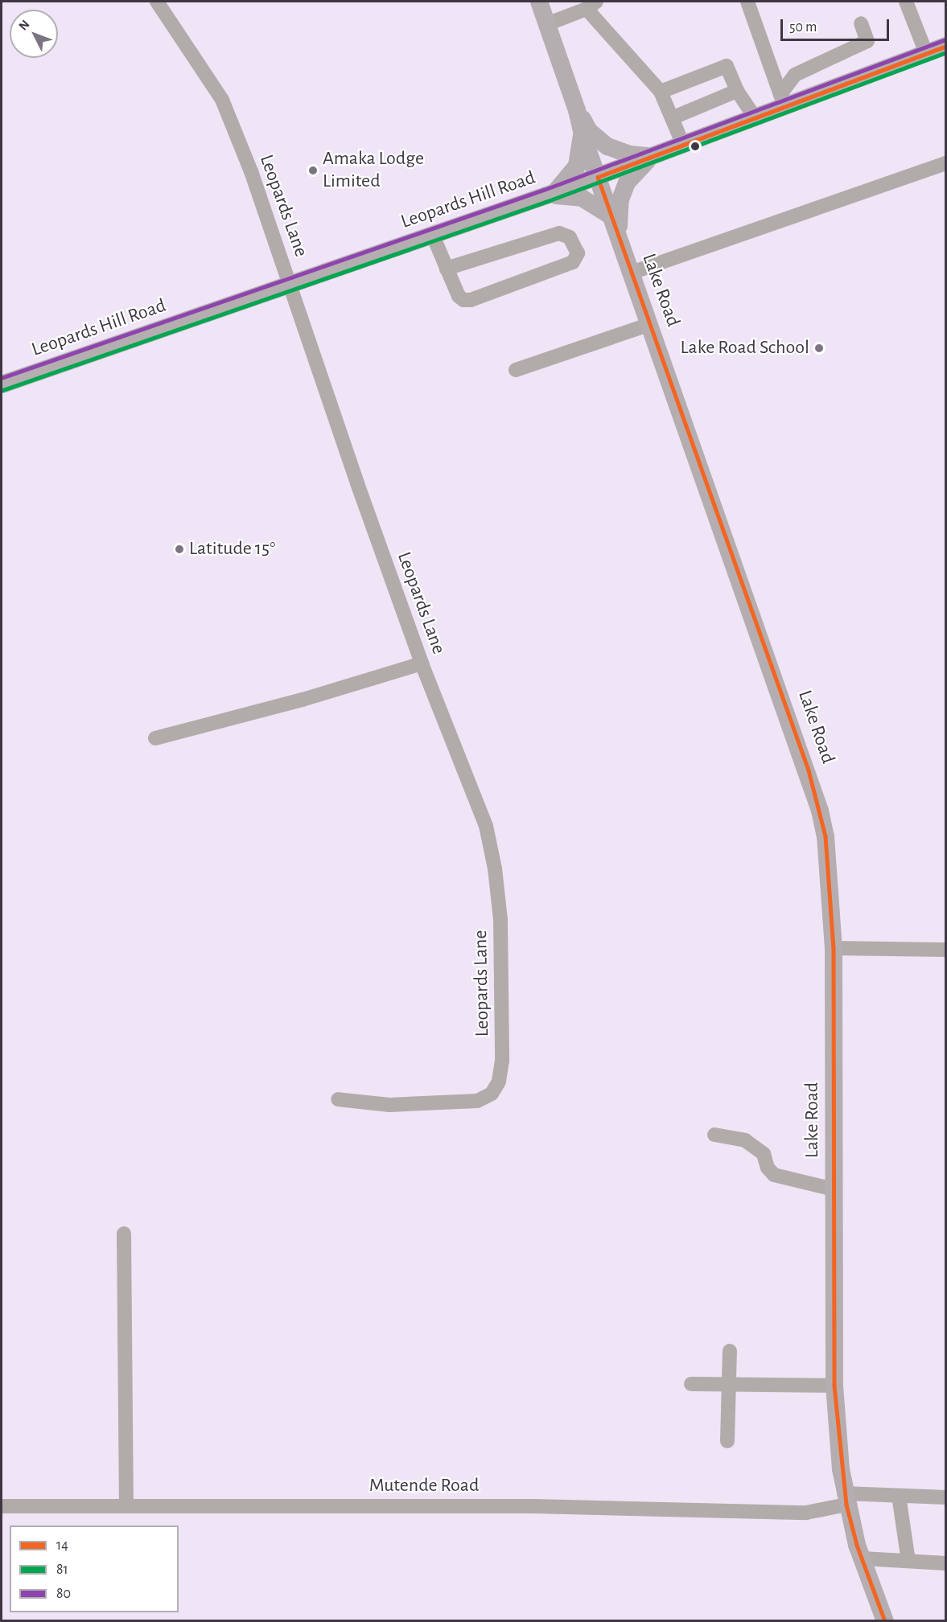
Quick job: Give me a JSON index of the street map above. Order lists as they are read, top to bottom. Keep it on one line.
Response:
{"streets":{"main road":["Leopards Hill Road","Lake Road"],"street":["Leopards Lane","Mutende Road"]},"crossings":[["Leopards Hill Road","Leopards Lane"],["Leopards Hill Road","Lake Road"],["Lake Road","Mutende Road"]],"places":["Amaka Lodge Limited","Lake Road School","Latitude 15°"],"lines":["transit line 80","transit line 14","transit line 81"],"legend":["14","81","80"],"scale_bar":"50 m","north":"top left"}
